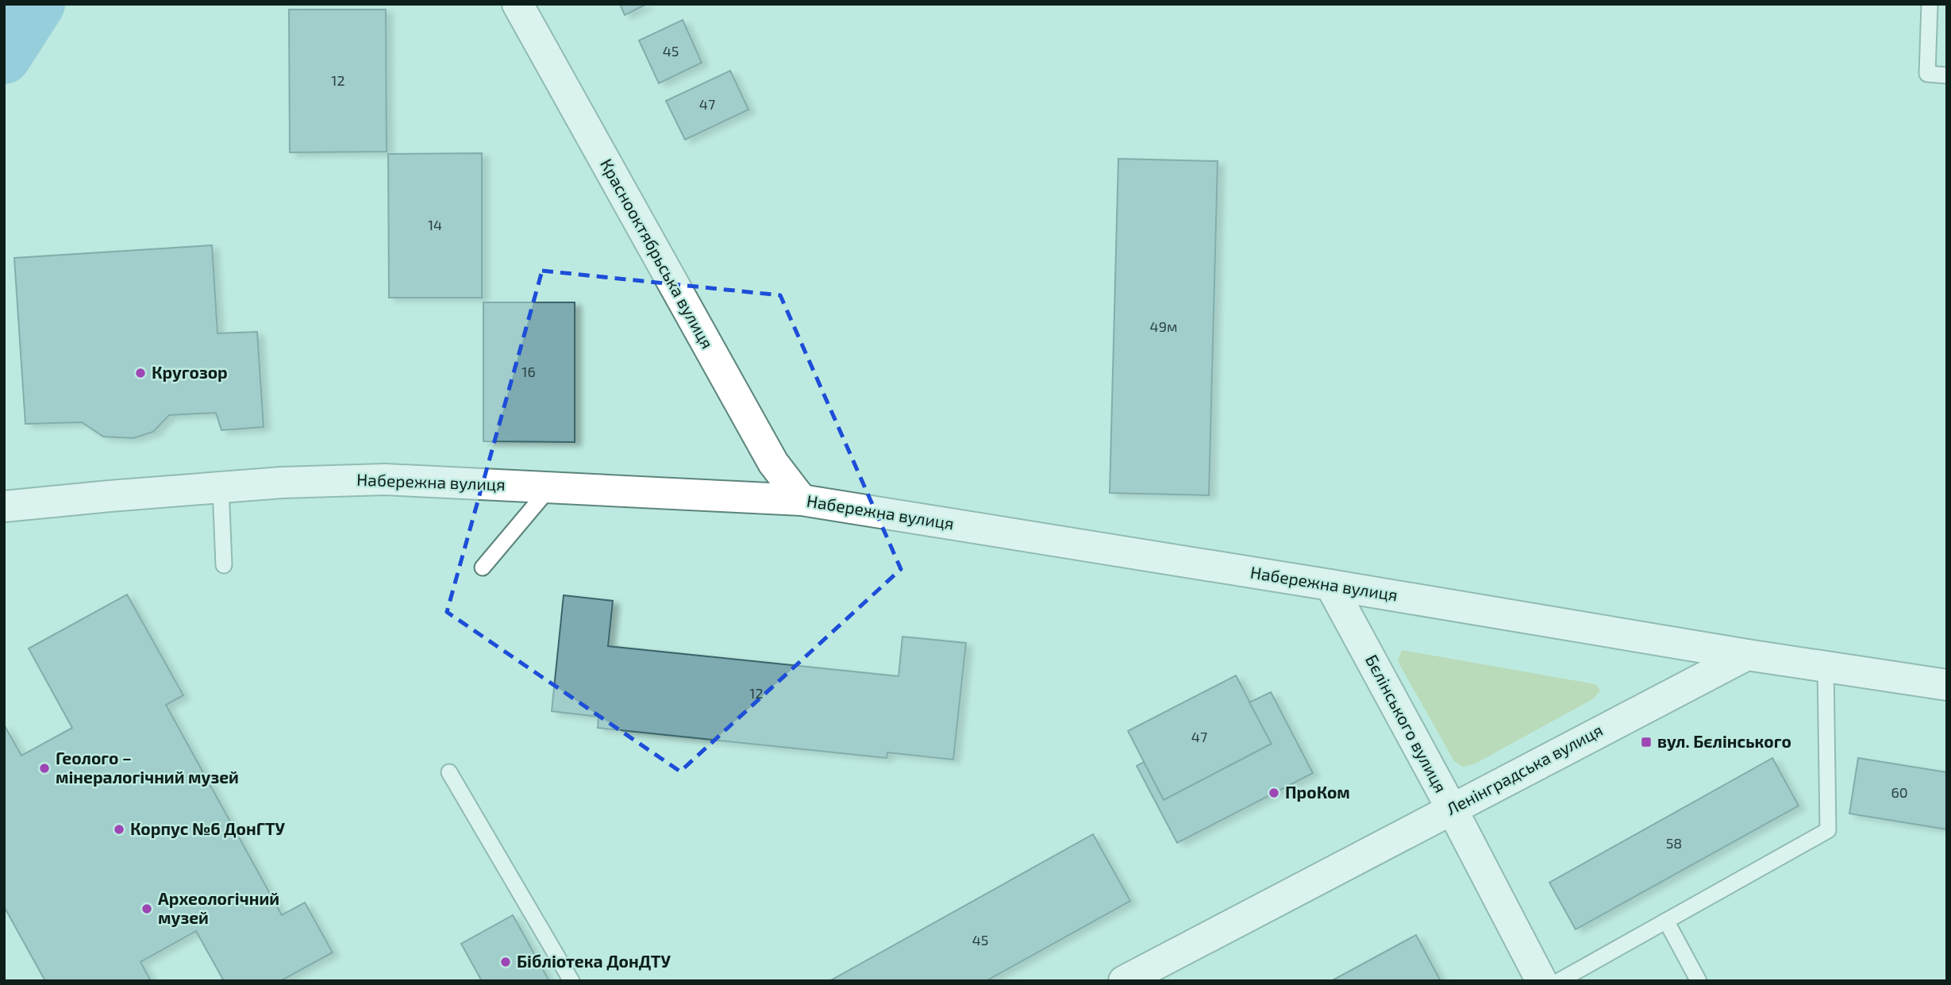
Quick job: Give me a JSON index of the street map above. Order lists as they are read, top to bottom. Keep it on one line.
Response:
{"streets":{"street":["Краснооктябрьська вулиця","Набережна вулиця","Бєлінського вулиця","Ленінградська вулиця"]},"crossings":[["Краснооктябрьська вулиця","Набережна вулиця"],["Набережна вулиця","Бєлінського вулиця"],["Набережна вулиця","Ленінградська вулиця"],["Бєлінського вулиця","Ленінградська вулиця"]],"places":{"other":["Кругозор","Геолого – мінералогічний музей","ПроКом","Корпус №6 ДонГТУ","Археологічний музей","Бібліотека ДонДТУ"],"transit":["вул. Бєлінського"]},"house_numbers":["45","12","47","14","49м","16","12","47","60","58","45"]}
